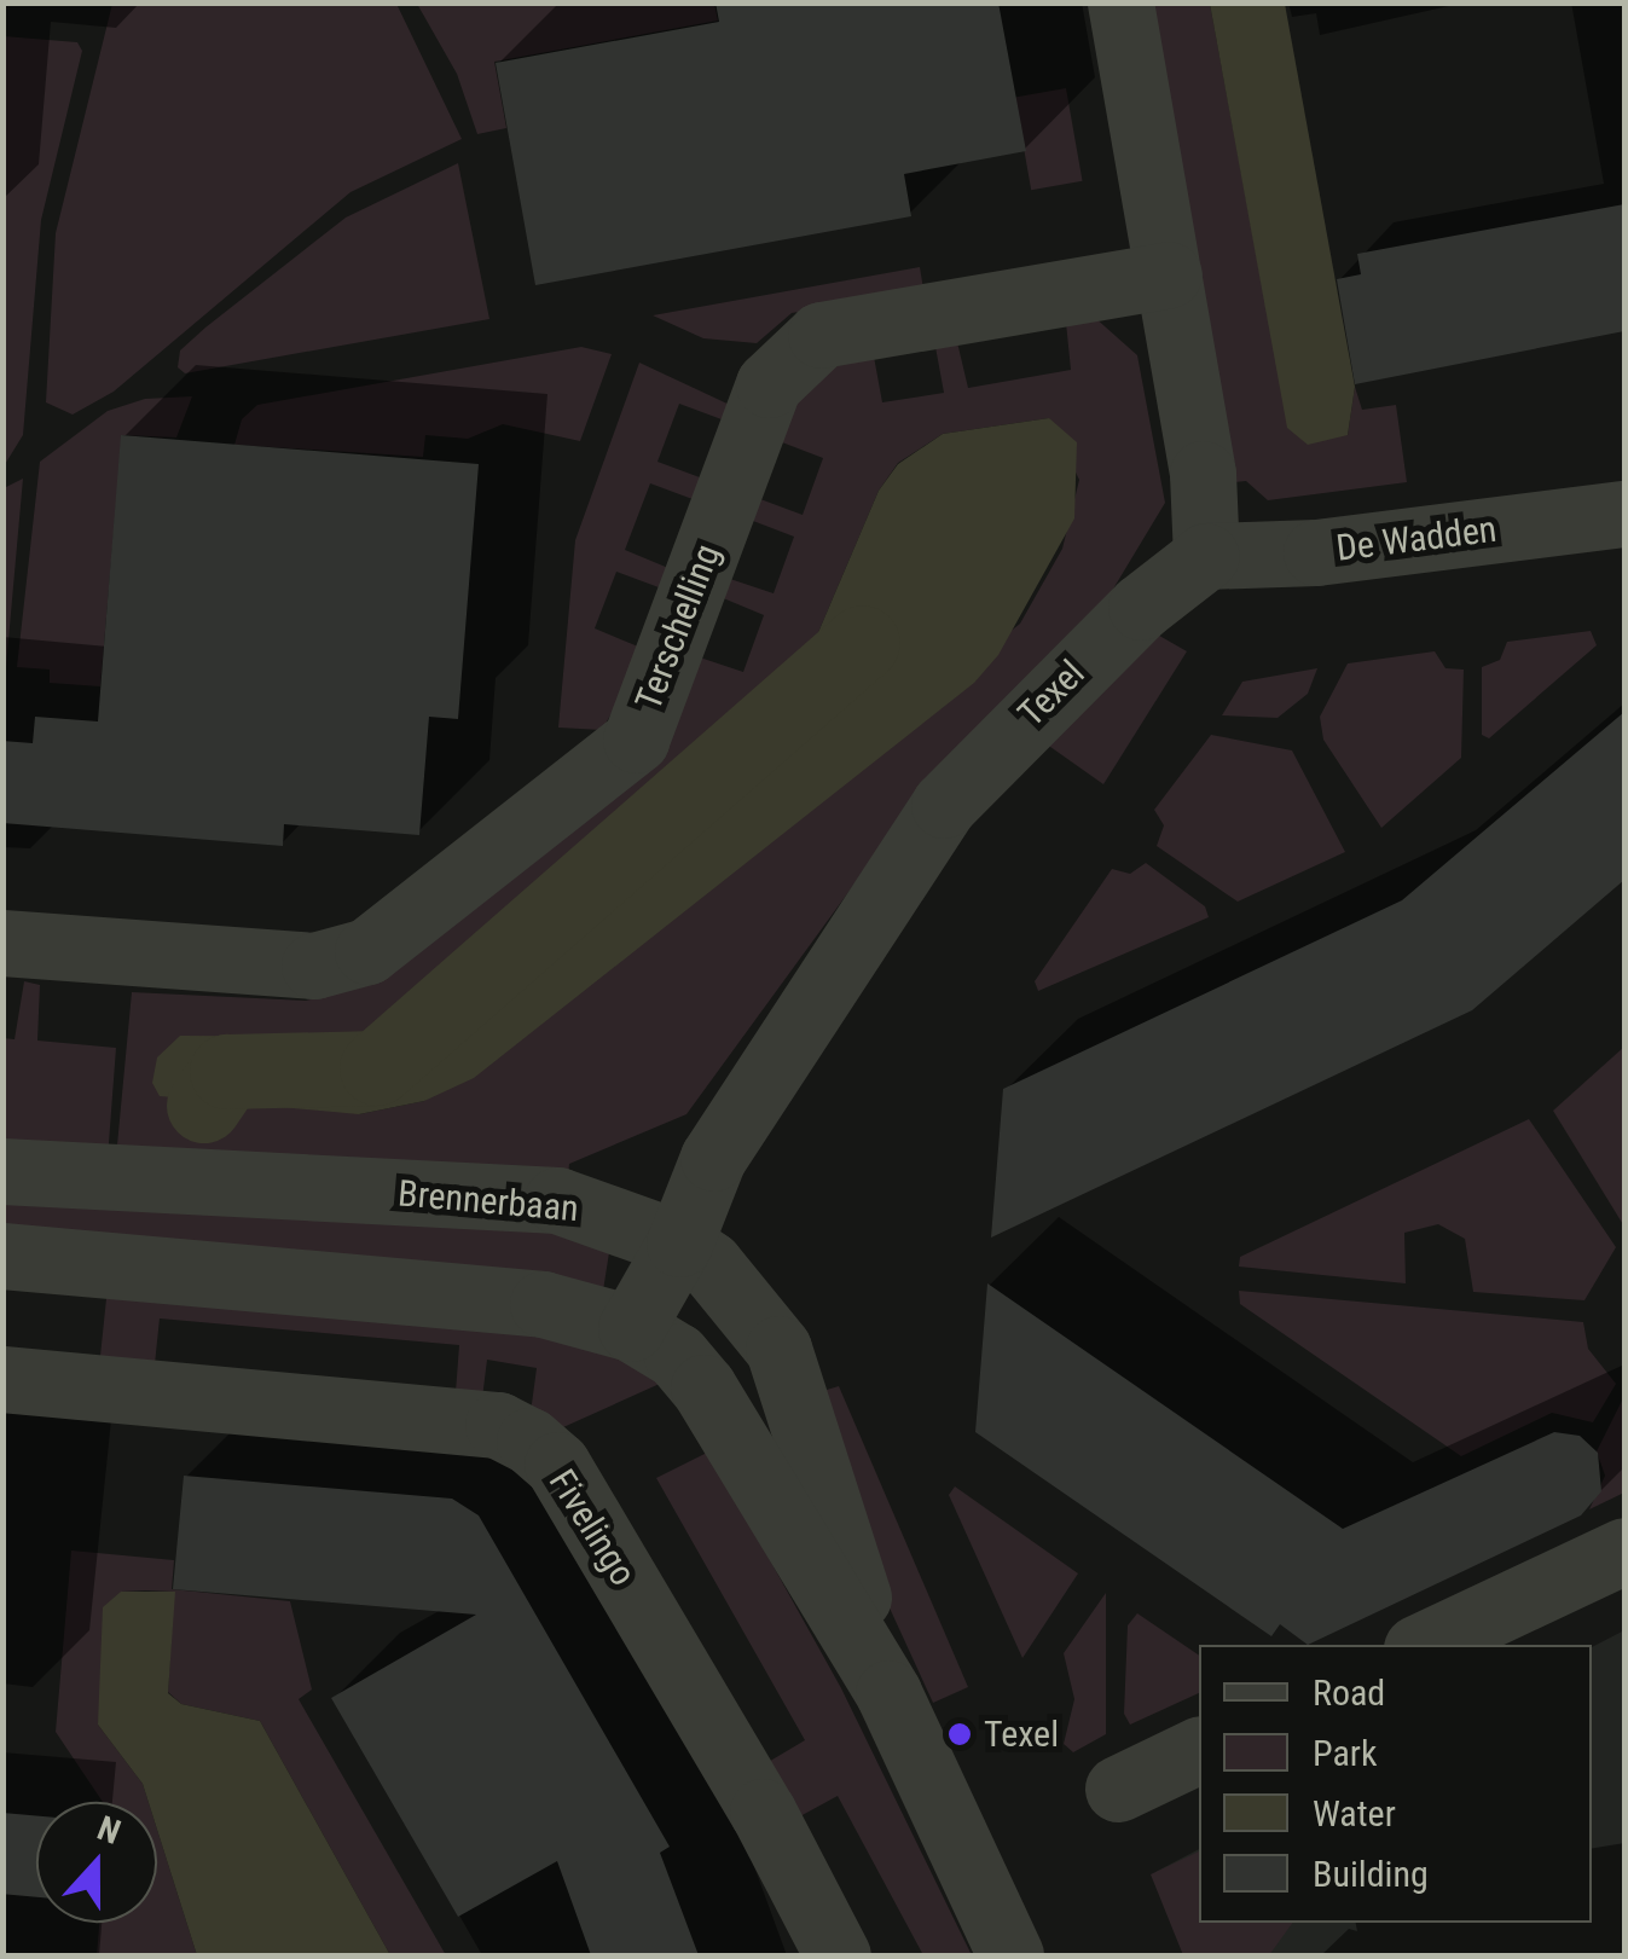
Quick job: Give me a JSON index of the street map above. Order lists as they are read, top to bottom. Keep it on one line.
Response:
{"streets":{"street":["De Wadden","Terschelling","Texel","Brennerbaan","Fivelingo"]},"crossings":[["De Wadden","Texel"],["Texel","Brennerbaan"]],"places":["Texel"],"legend":["Road","Park","Water","Building"],"north":"top"}
